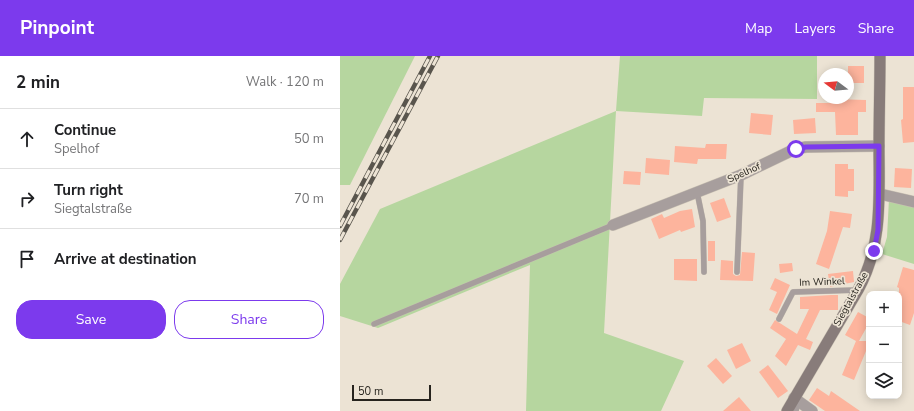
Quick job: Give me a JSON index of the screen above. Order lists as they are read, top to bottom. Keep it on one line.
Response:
{"streets":{"main road":["Siegtalstraße"],"street":["Spelhof"],"lane":["Im Winkel"]},"crossings":[["Spelhof","Siegtalstraße"],["Im Winkel","Siegtalstraße"]],"scale_bar":"50 m","north":"left","page":{"header":"Pinpoint","nav":["Map","Layers","Share"],"heading":["2 min","Walk · 120 m"],"list":[["Continue","Spelhof","50 m"],["Turn right","Siegtalstraße","70 m"],"Arrive at destination"],"buttons":["Save","Share"],"map_buttons":["+","−"],"scale":"50 m"}}
